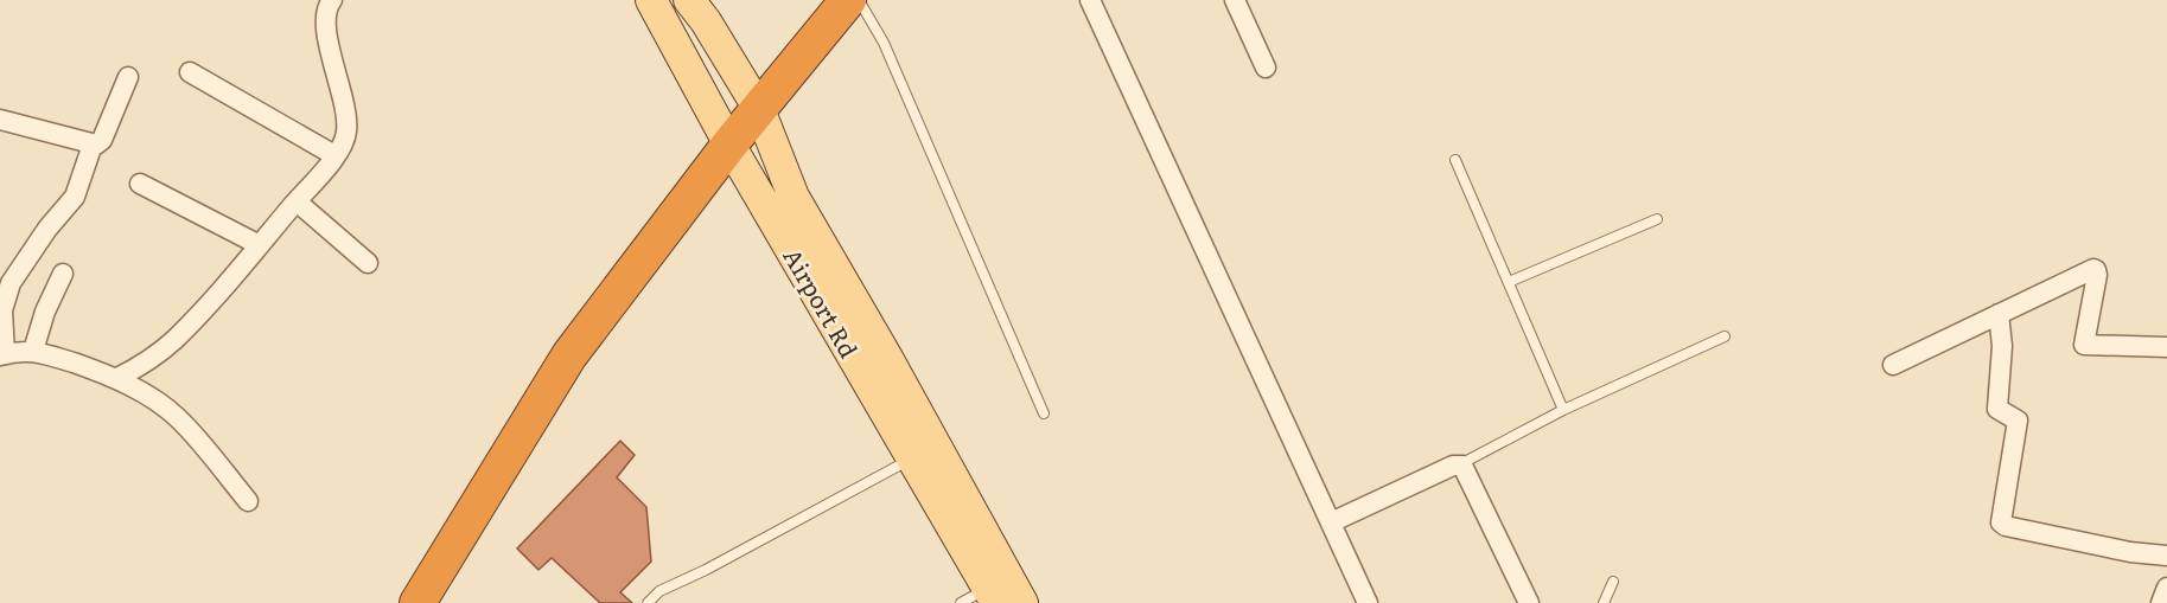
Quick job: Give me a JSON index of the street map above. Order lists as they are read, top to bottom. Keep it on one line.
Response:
{"streets":{"main road":["Airport Rd"]}}
